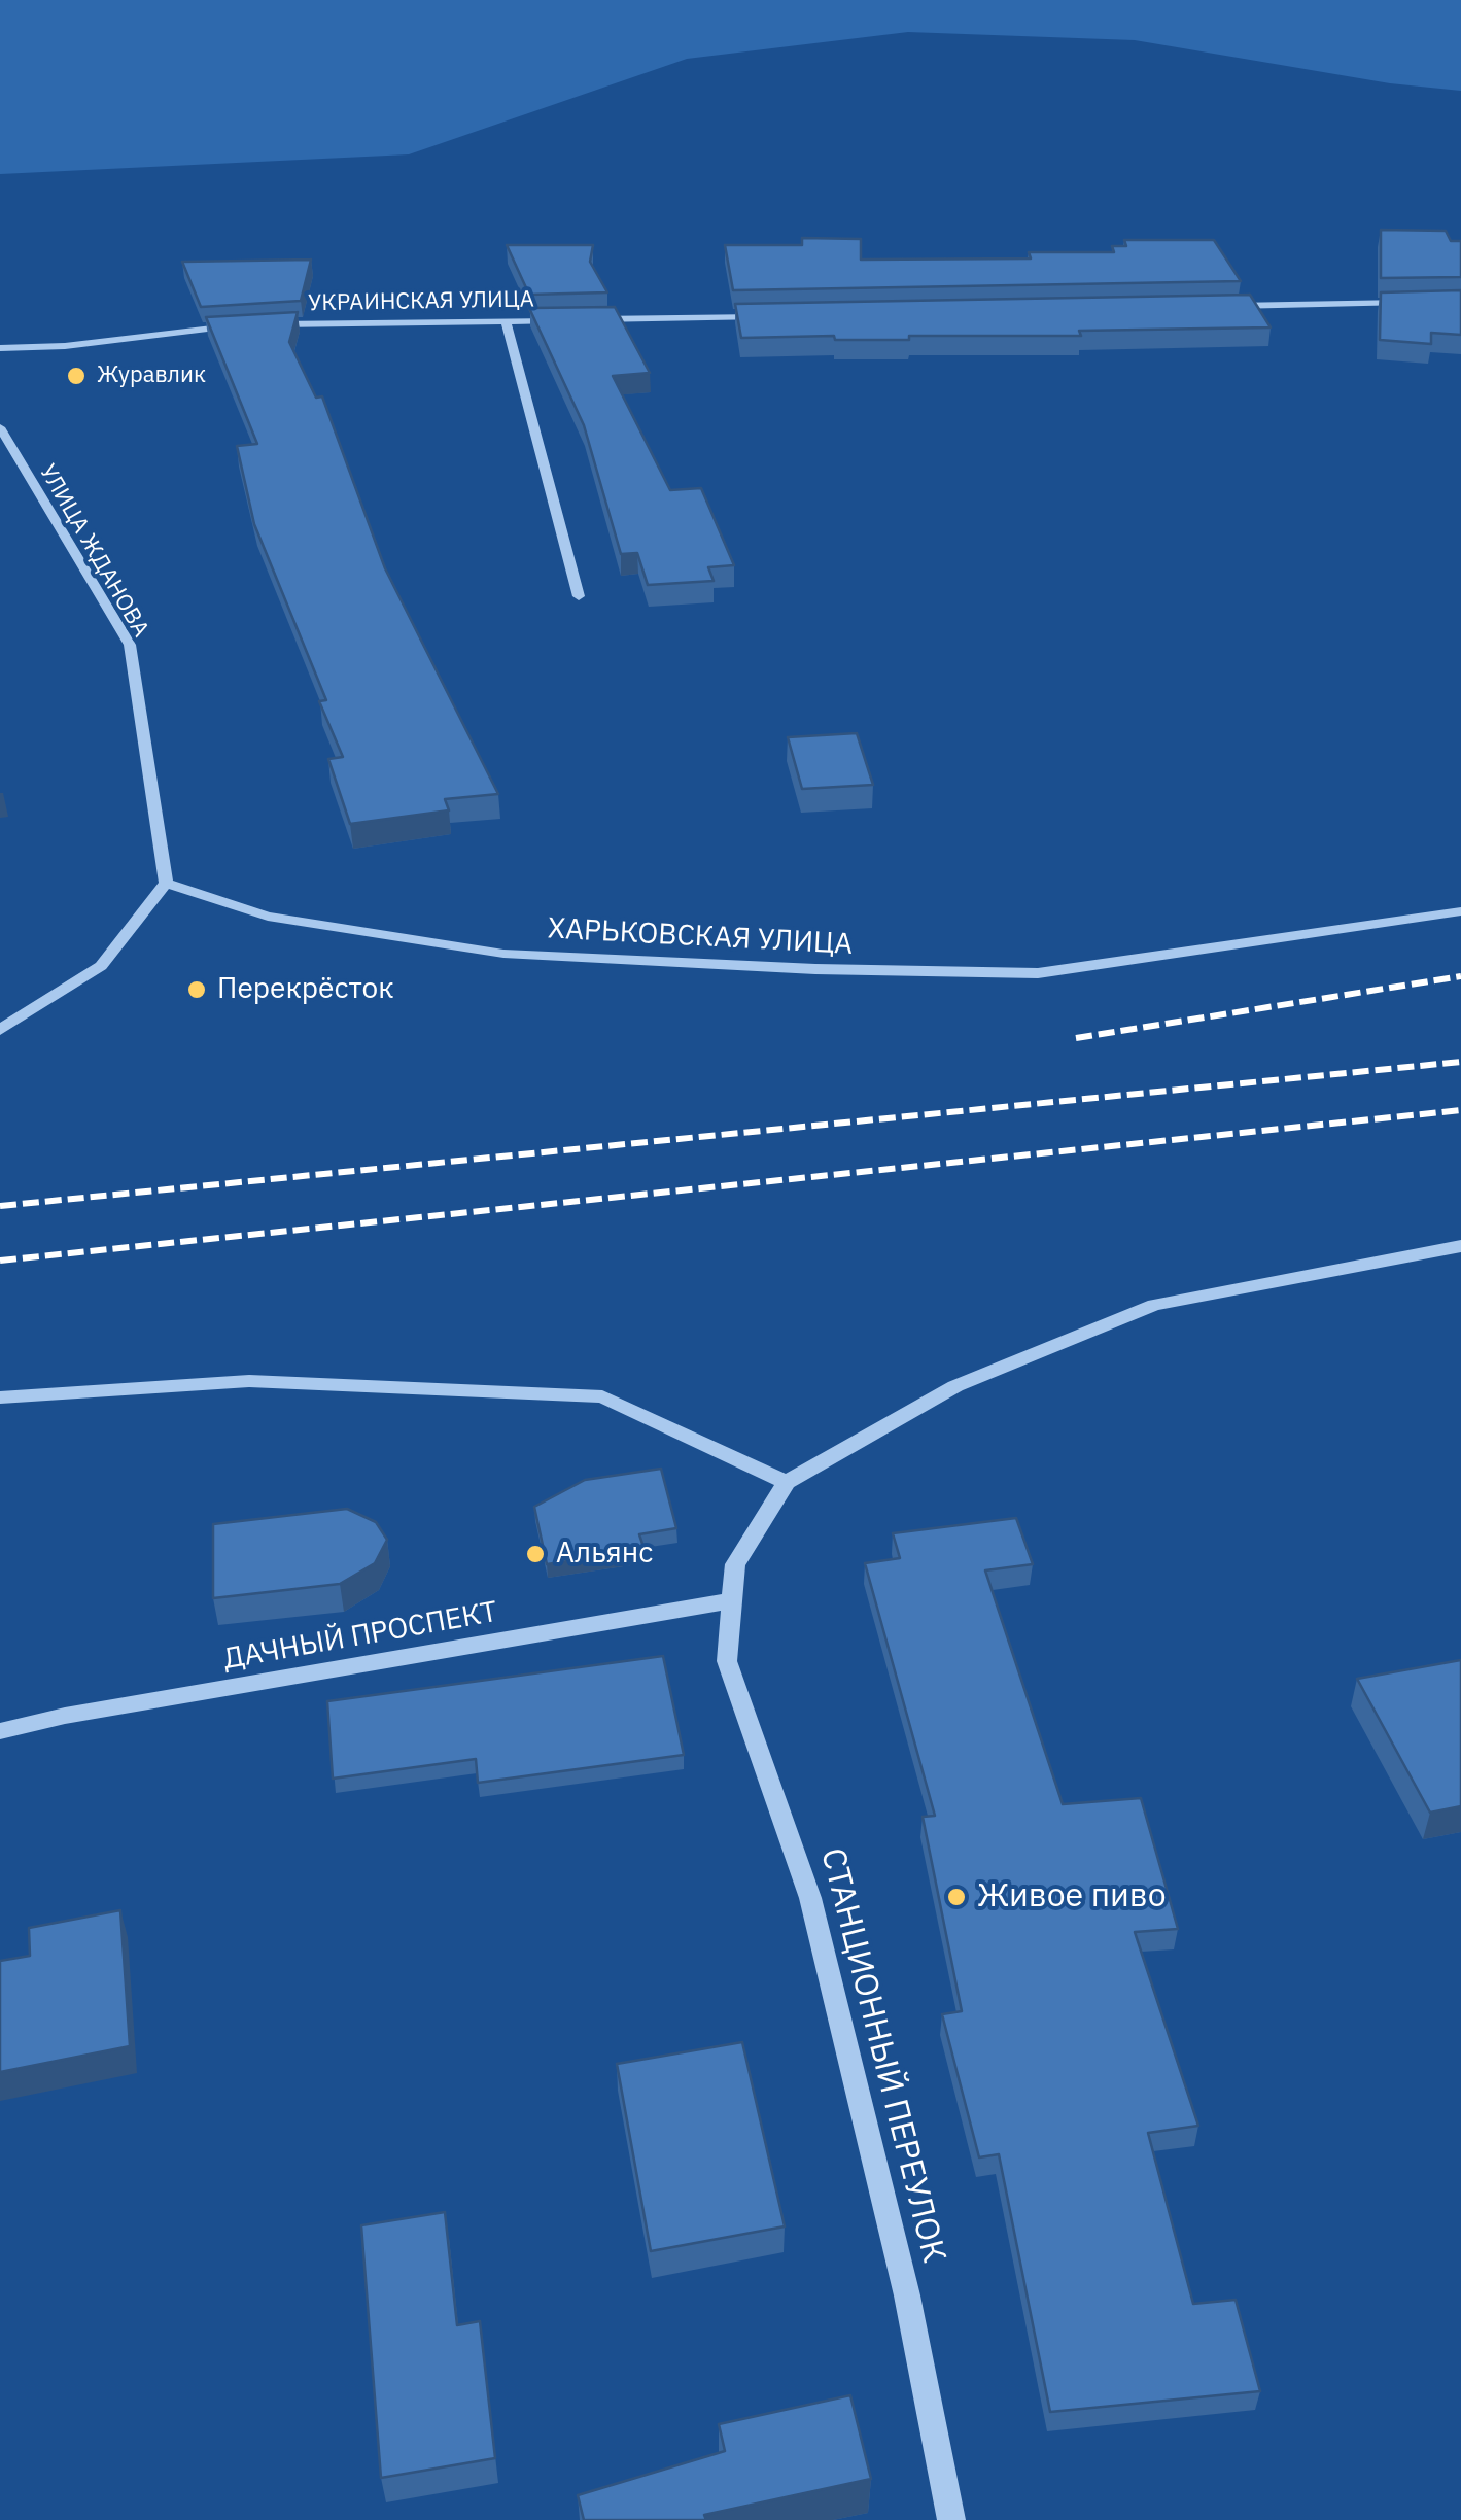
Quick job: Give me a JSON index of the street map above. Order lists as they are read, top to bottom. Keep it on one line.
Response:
{"streets":{"street":["УКРАИНСКАЯ УЛИЦА","УЛИЦА ЖДАНОВА","ХАРЬКОВСКАЯ УЛИЦА","ДАЧНЫЙ ПРОСПЕКТ","СТАНЦИОННЫЙ ПЕРЕУЛОК"]},"crossings":[["УЛИЦА ЖДАНОВА","ХАРЬКОВСКАЯ УЛИЦА"],["ДАЧНЫЙ ПРОСПЕКТ","СТАНЦИОННЫЙ ПЕРЕУЛОК"]],"places":["Журавлик","Перекрёсток","Альянс","Живое пиво"]}
